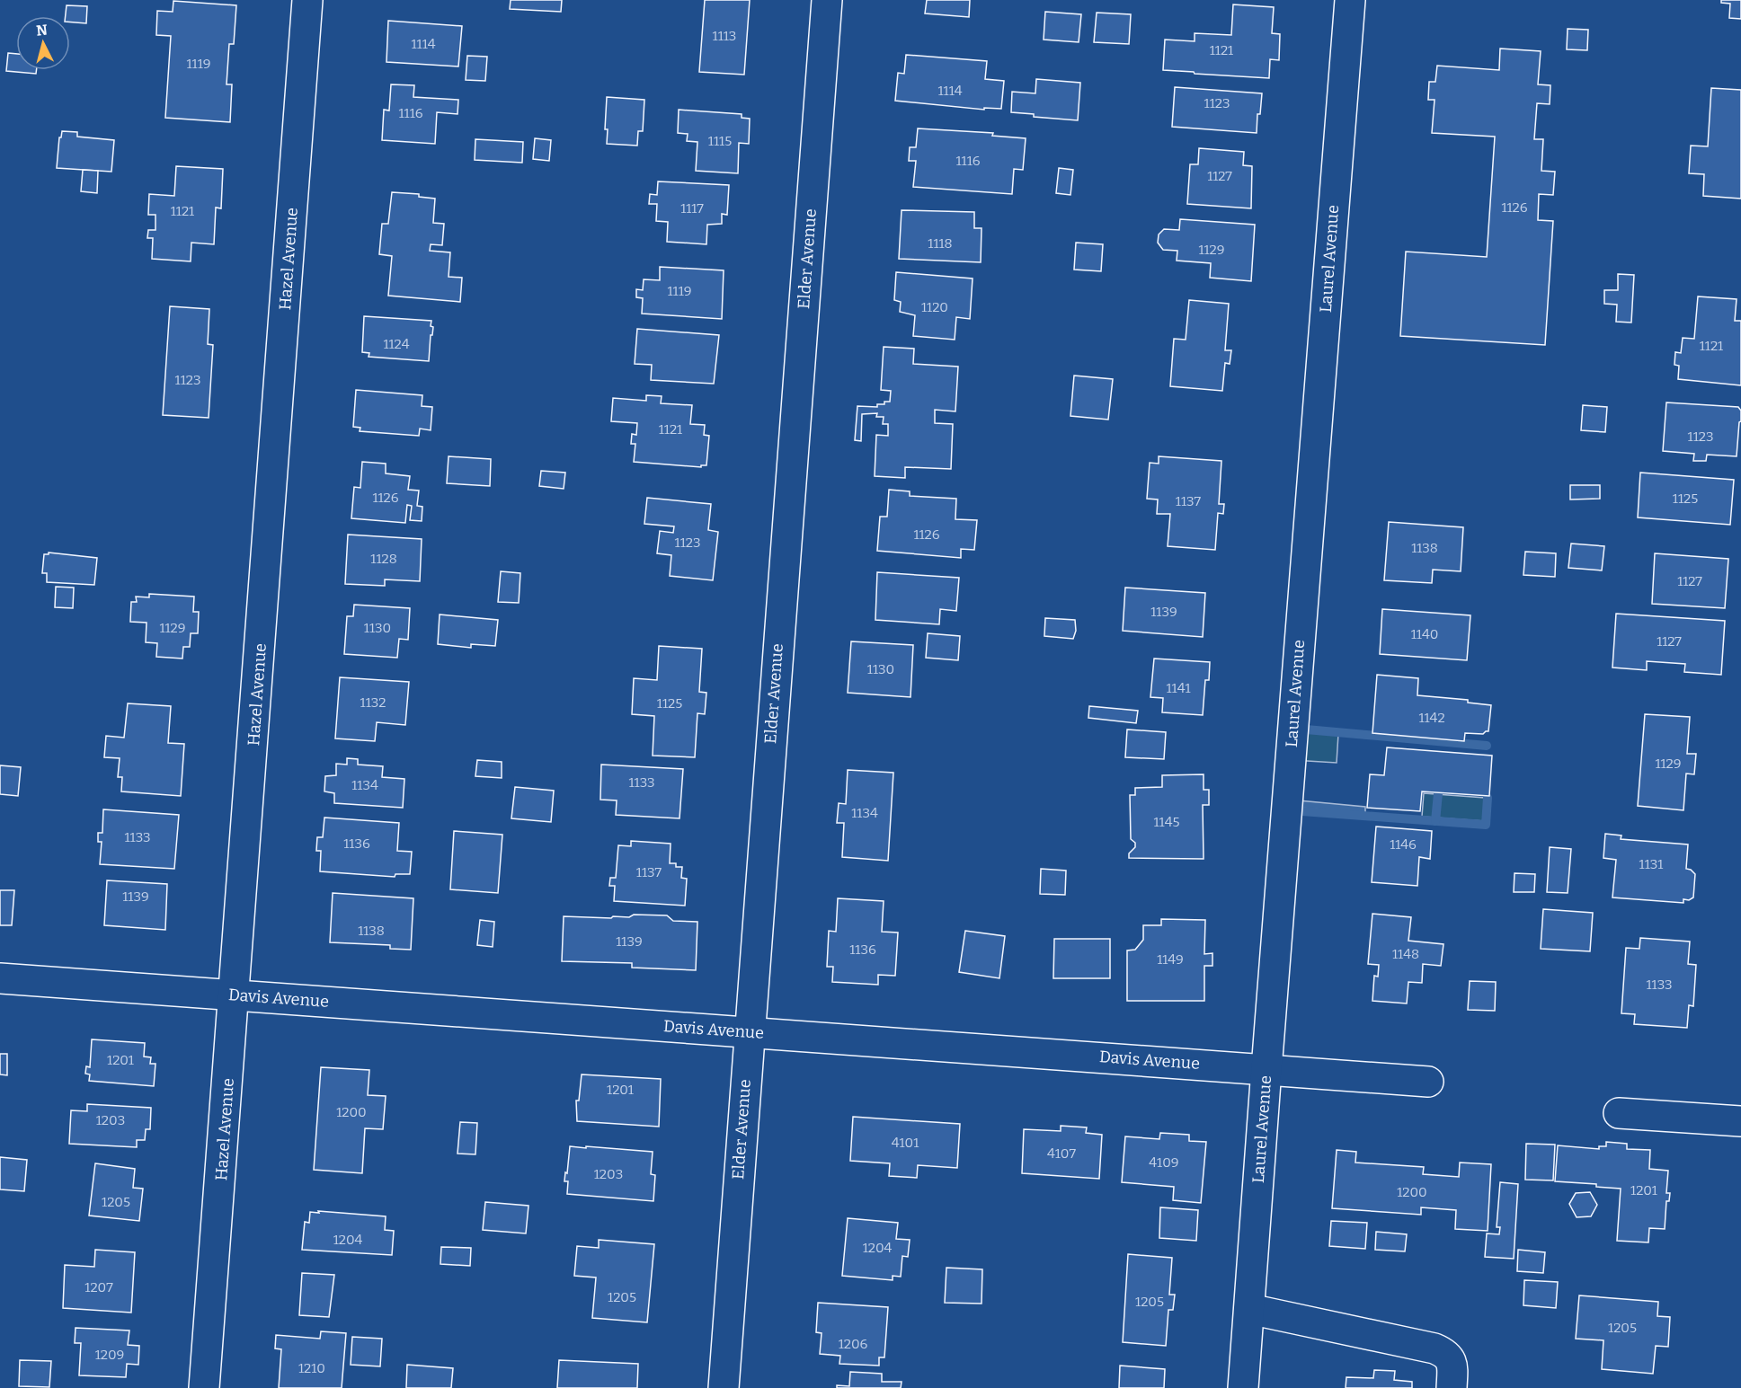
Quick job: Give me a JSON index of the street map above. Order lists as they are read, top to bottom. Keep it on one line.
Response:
{"streets":{"street":["Hazel Avenue","Elder Avenue","Laurel Avenue","Davis Avenue"]},"crossings":[["Hazel Avenue","Davis Avenue"],["Elder Avenue","Davis Avenue"],["Laurel Avenue","Davis Avenue"]],"house_numbers":["1113","1114","1121","1119","1114","1123","1116","1115","1116","1127","1126","1117","1121","1118","1129","1119","1120","1124","1121","1123","1121","1123","1126","1125","1137","1126","1123","1138","1128","1127","1139","1129","1130","1140","1127","1130","1141","1132","1125","1142","1129","1133","1134","1134","1145","1133","1136","1146","1131","1137","1139","1138","1139","1136","1148","1149","1133","1201","1201","1200","1203","4101","4107","4109","1203","1201","1200","1205","1204","1204","1207","1205","1205","1205","1206","1209","1210"],"north":"top"}
